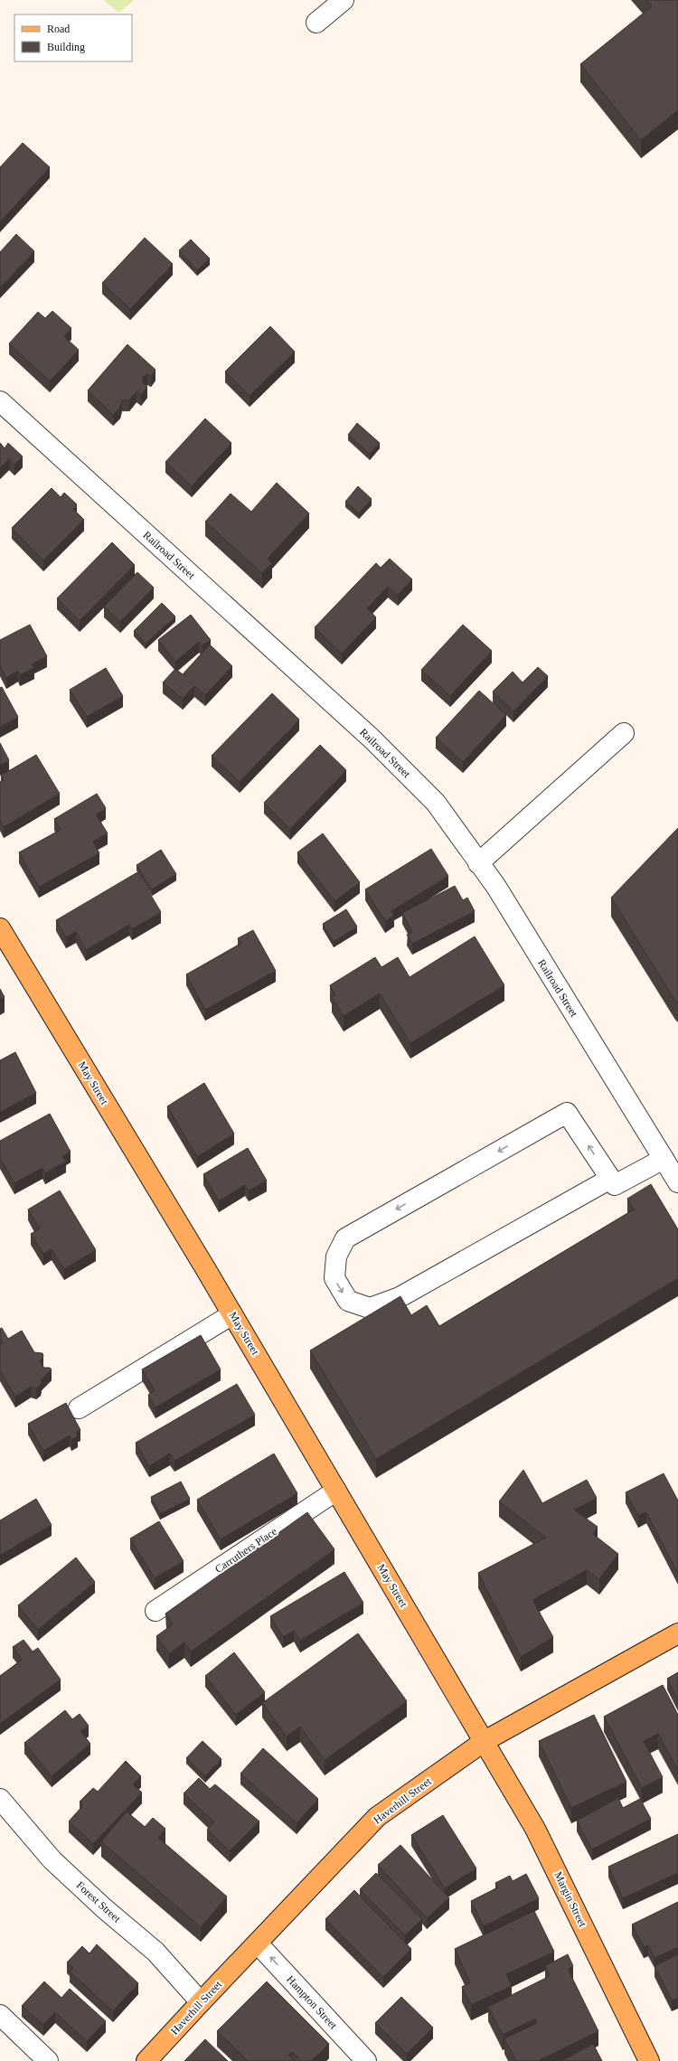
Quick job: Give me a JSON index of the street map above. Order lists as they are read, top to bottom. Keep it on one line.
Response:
{"streets":{"main road":["May Street","Haverhill Street","Margin Street"],"street":["Railroad Street","Carruthers Place","Forest Street","Hampton Street"]},"crossings":[["May Street","Carruthers Place"],["May Street","Haverhill Street"],["May Street","Margin Street"],["Haverhill Street","Margin Street"],["Haverhill Street","Forest Street"],["Haverhill Street","Hampton Street"]],"one_way":["Hampton Street"],"legend":["Road","Building"]}
